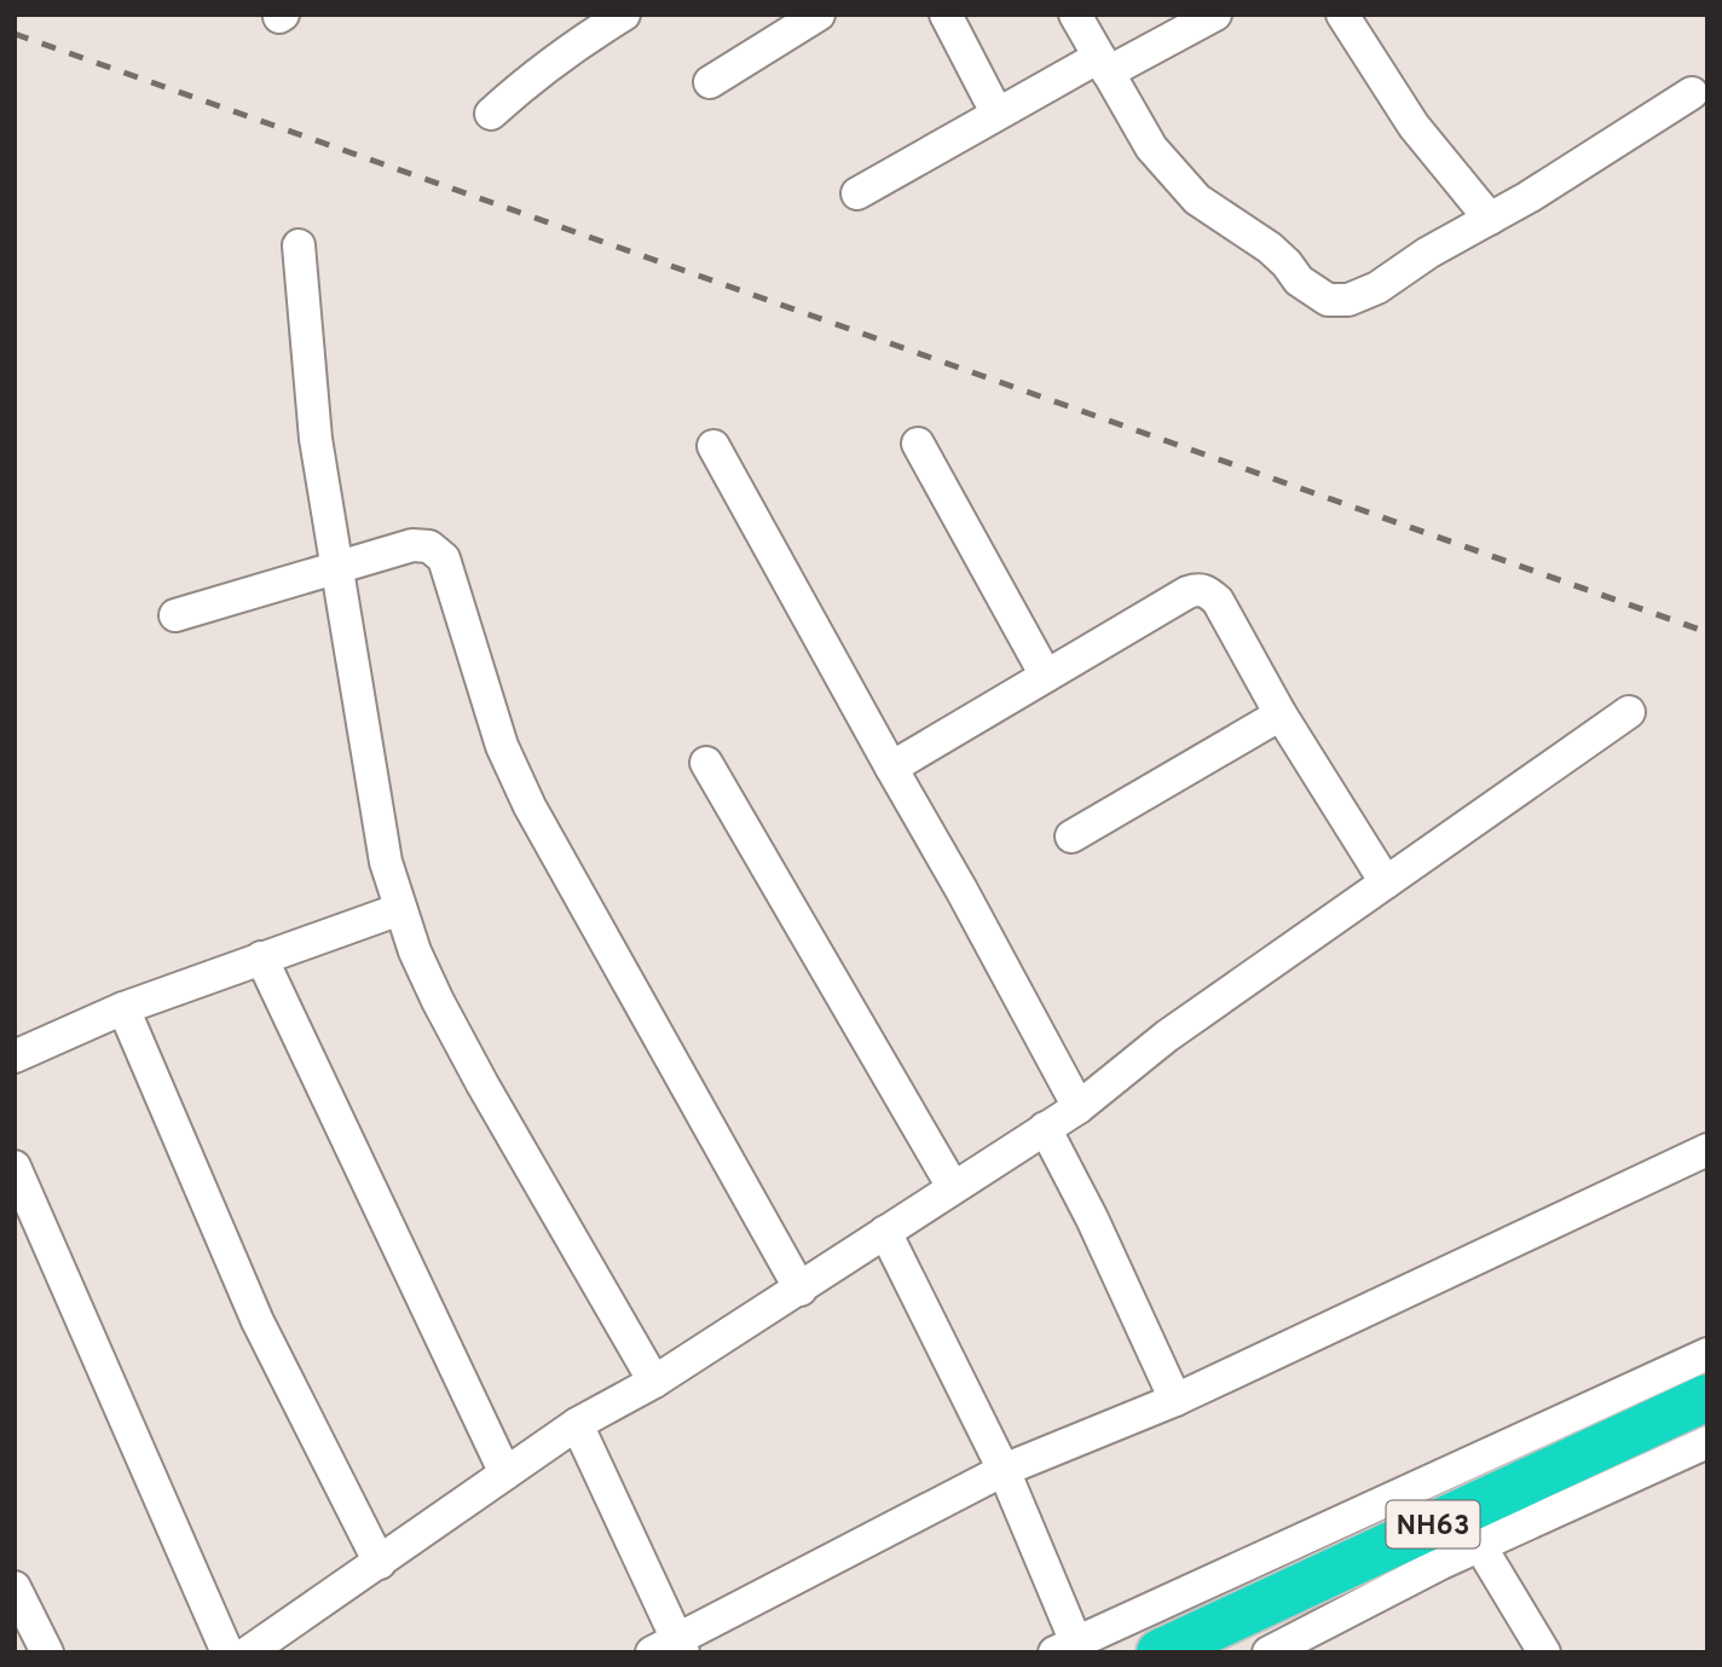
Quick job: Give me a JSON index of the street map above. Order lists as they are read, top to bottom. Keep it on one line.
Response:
{"streets":{"highway":["NH63"]}}
